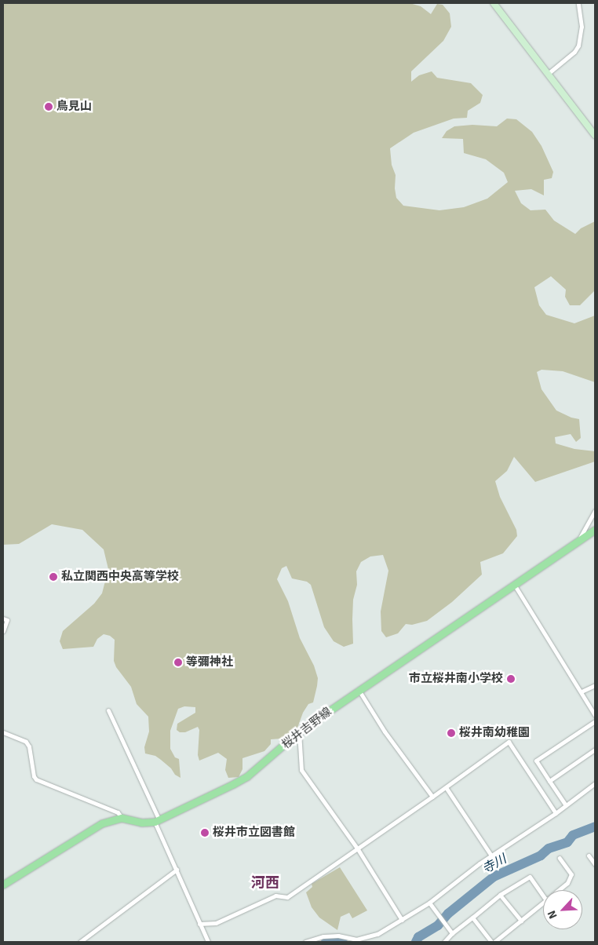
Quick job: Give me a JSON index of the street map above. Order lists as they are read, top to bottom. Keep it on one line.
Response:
{"streets":{"main road":["桜井吉野線"]},"districts":["河西"],"water":["寺川"],"places":["鳥見山","私立関西中央高等学校","等彌神社","市立桜井南小学校","桜井南幼稚園","桜井市立図書館"],"north":"bottom left"}
